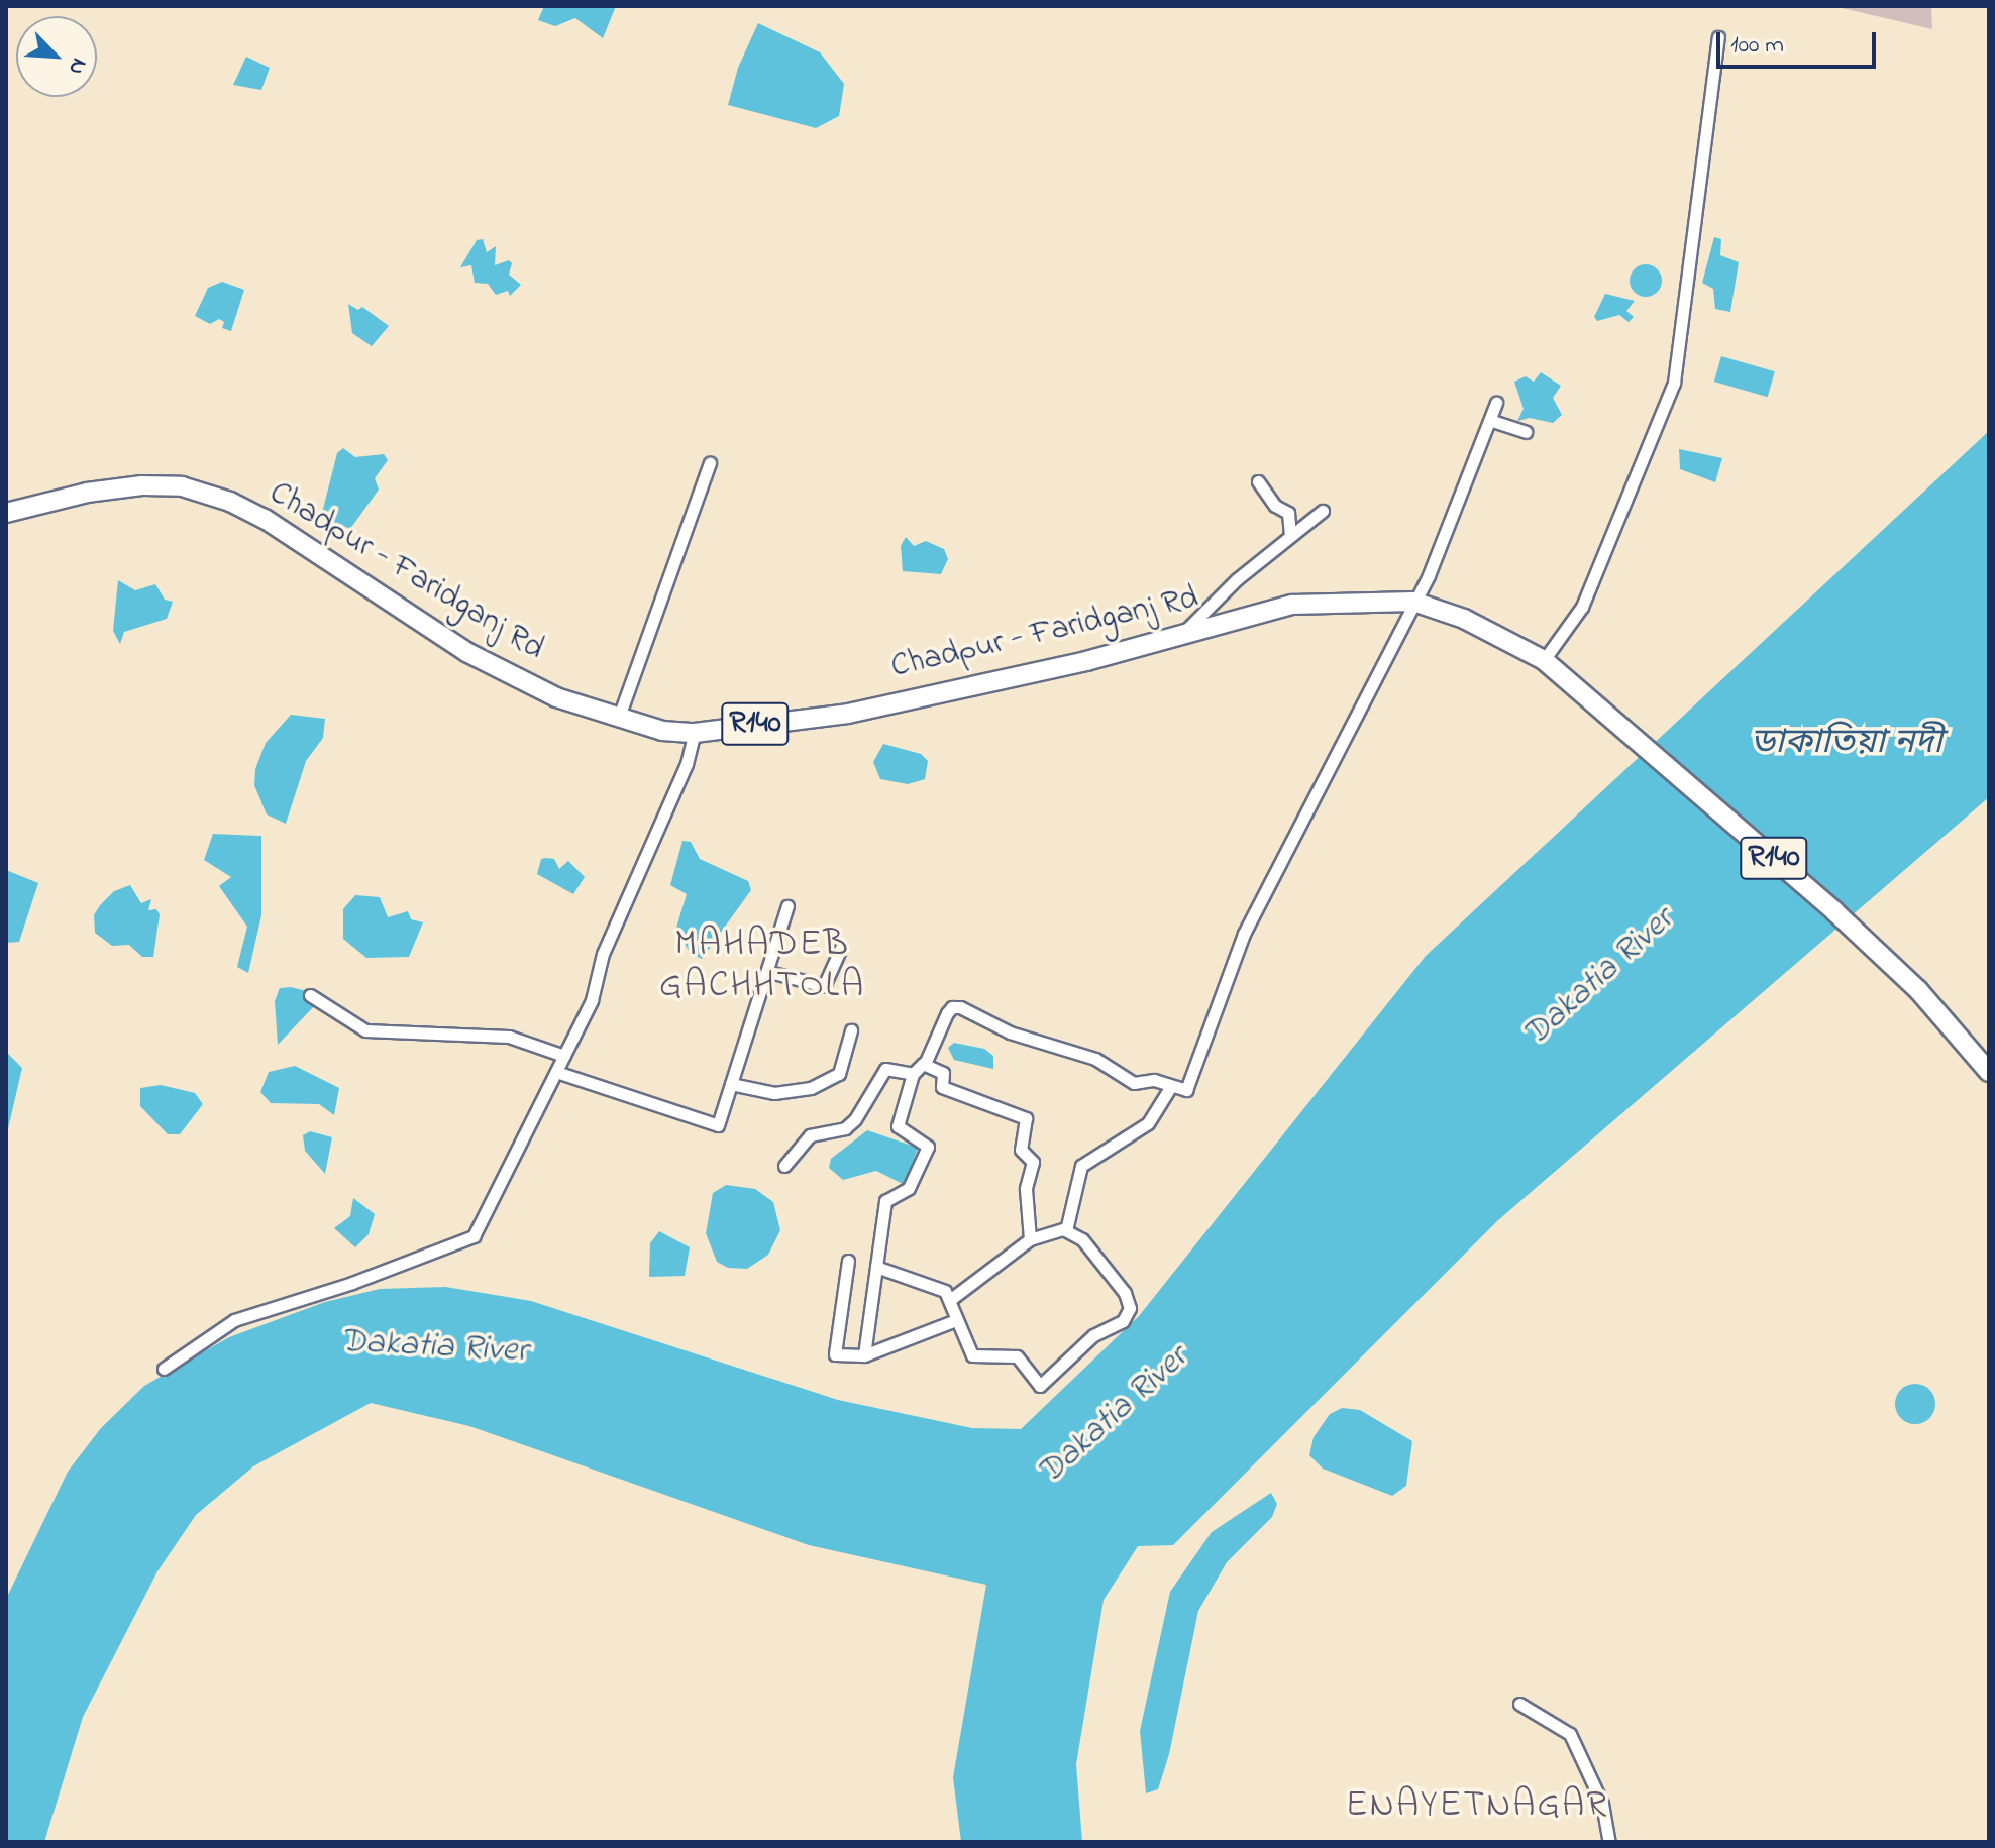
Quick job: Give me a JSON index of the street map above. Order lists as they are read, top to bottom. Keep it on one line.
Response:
{"streets":{"main road":["Chadpur - Faridganj Rd","R140"]},"districts":["MAHADEB GACHHTOLA","ENAYETNAGAR"],"water":["ডাকাতিয়া নদী","Dakatia River"],"scale_bar":"100 m","north":"bottom right"}
